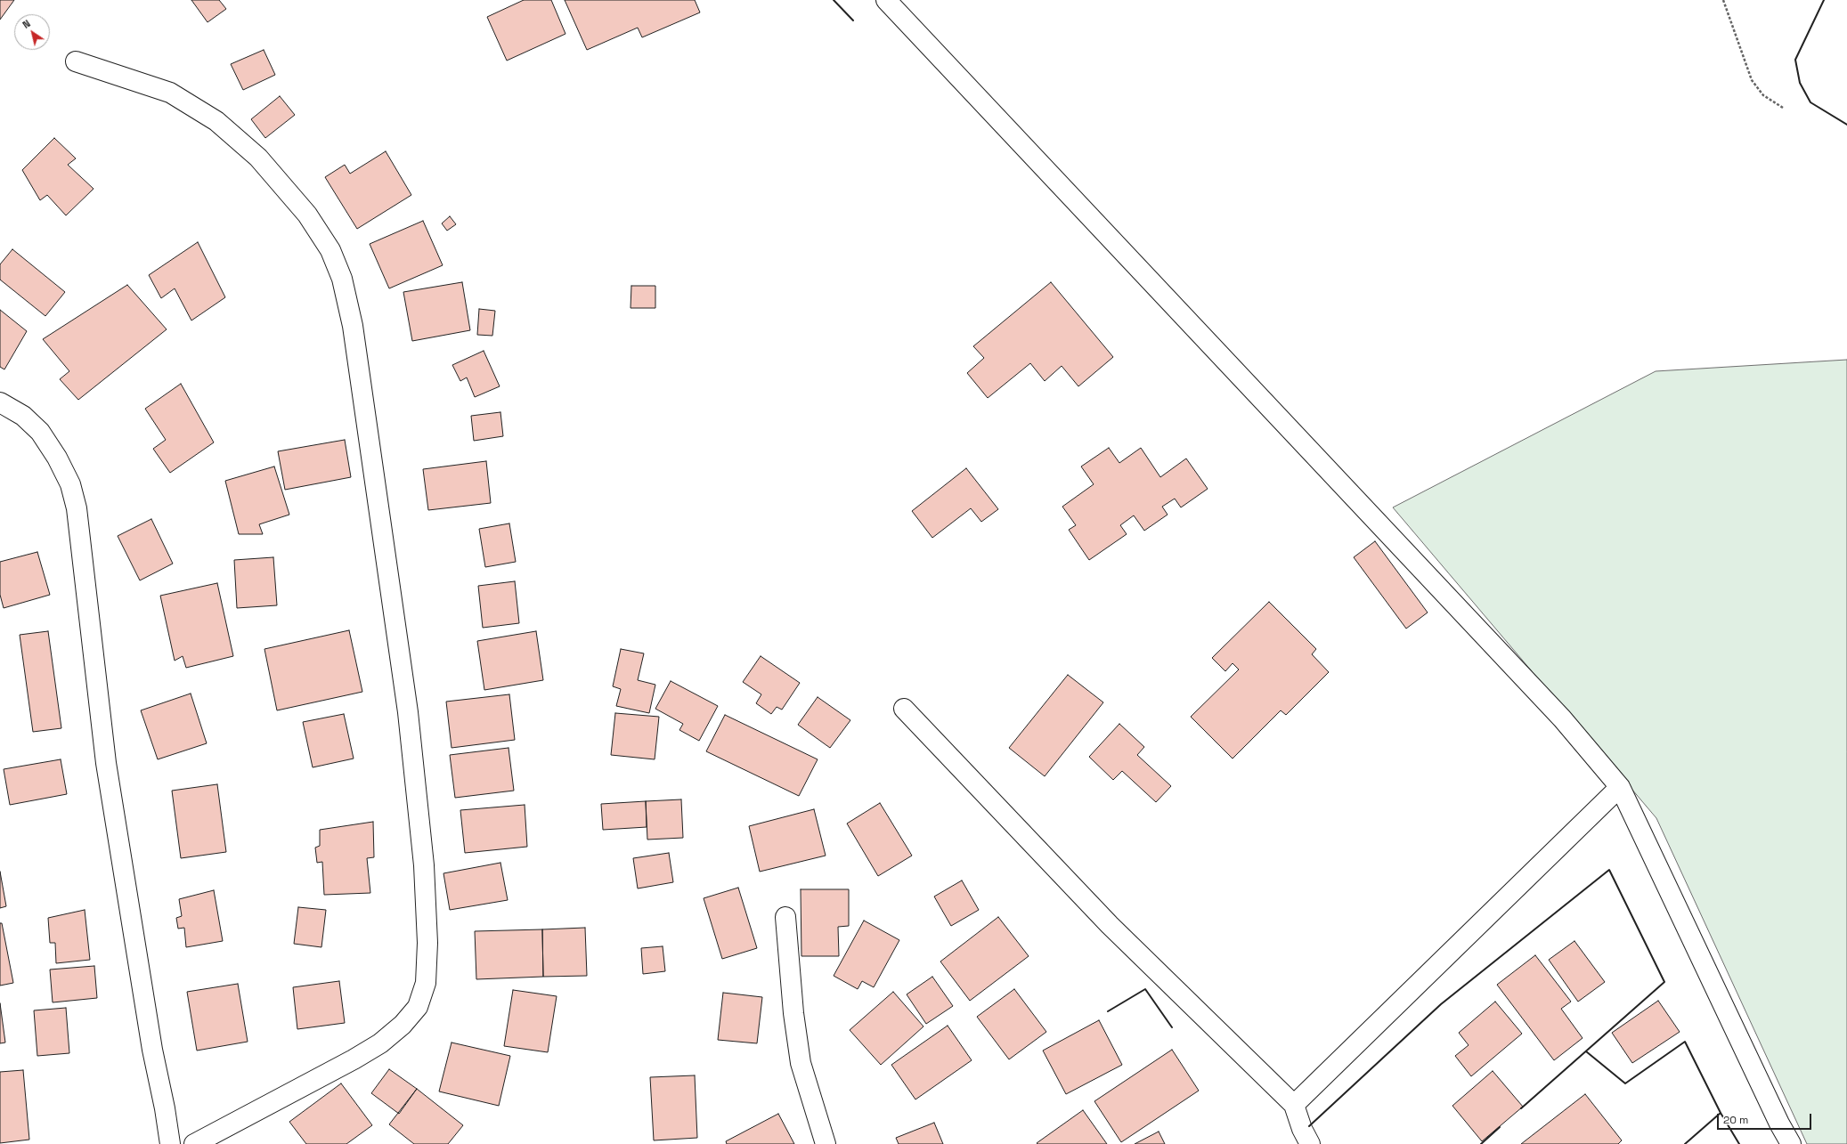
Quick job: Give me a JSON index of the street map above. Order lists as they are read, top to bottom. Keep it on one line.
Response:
{"scale_bar":"20 m","north":"top left"}
